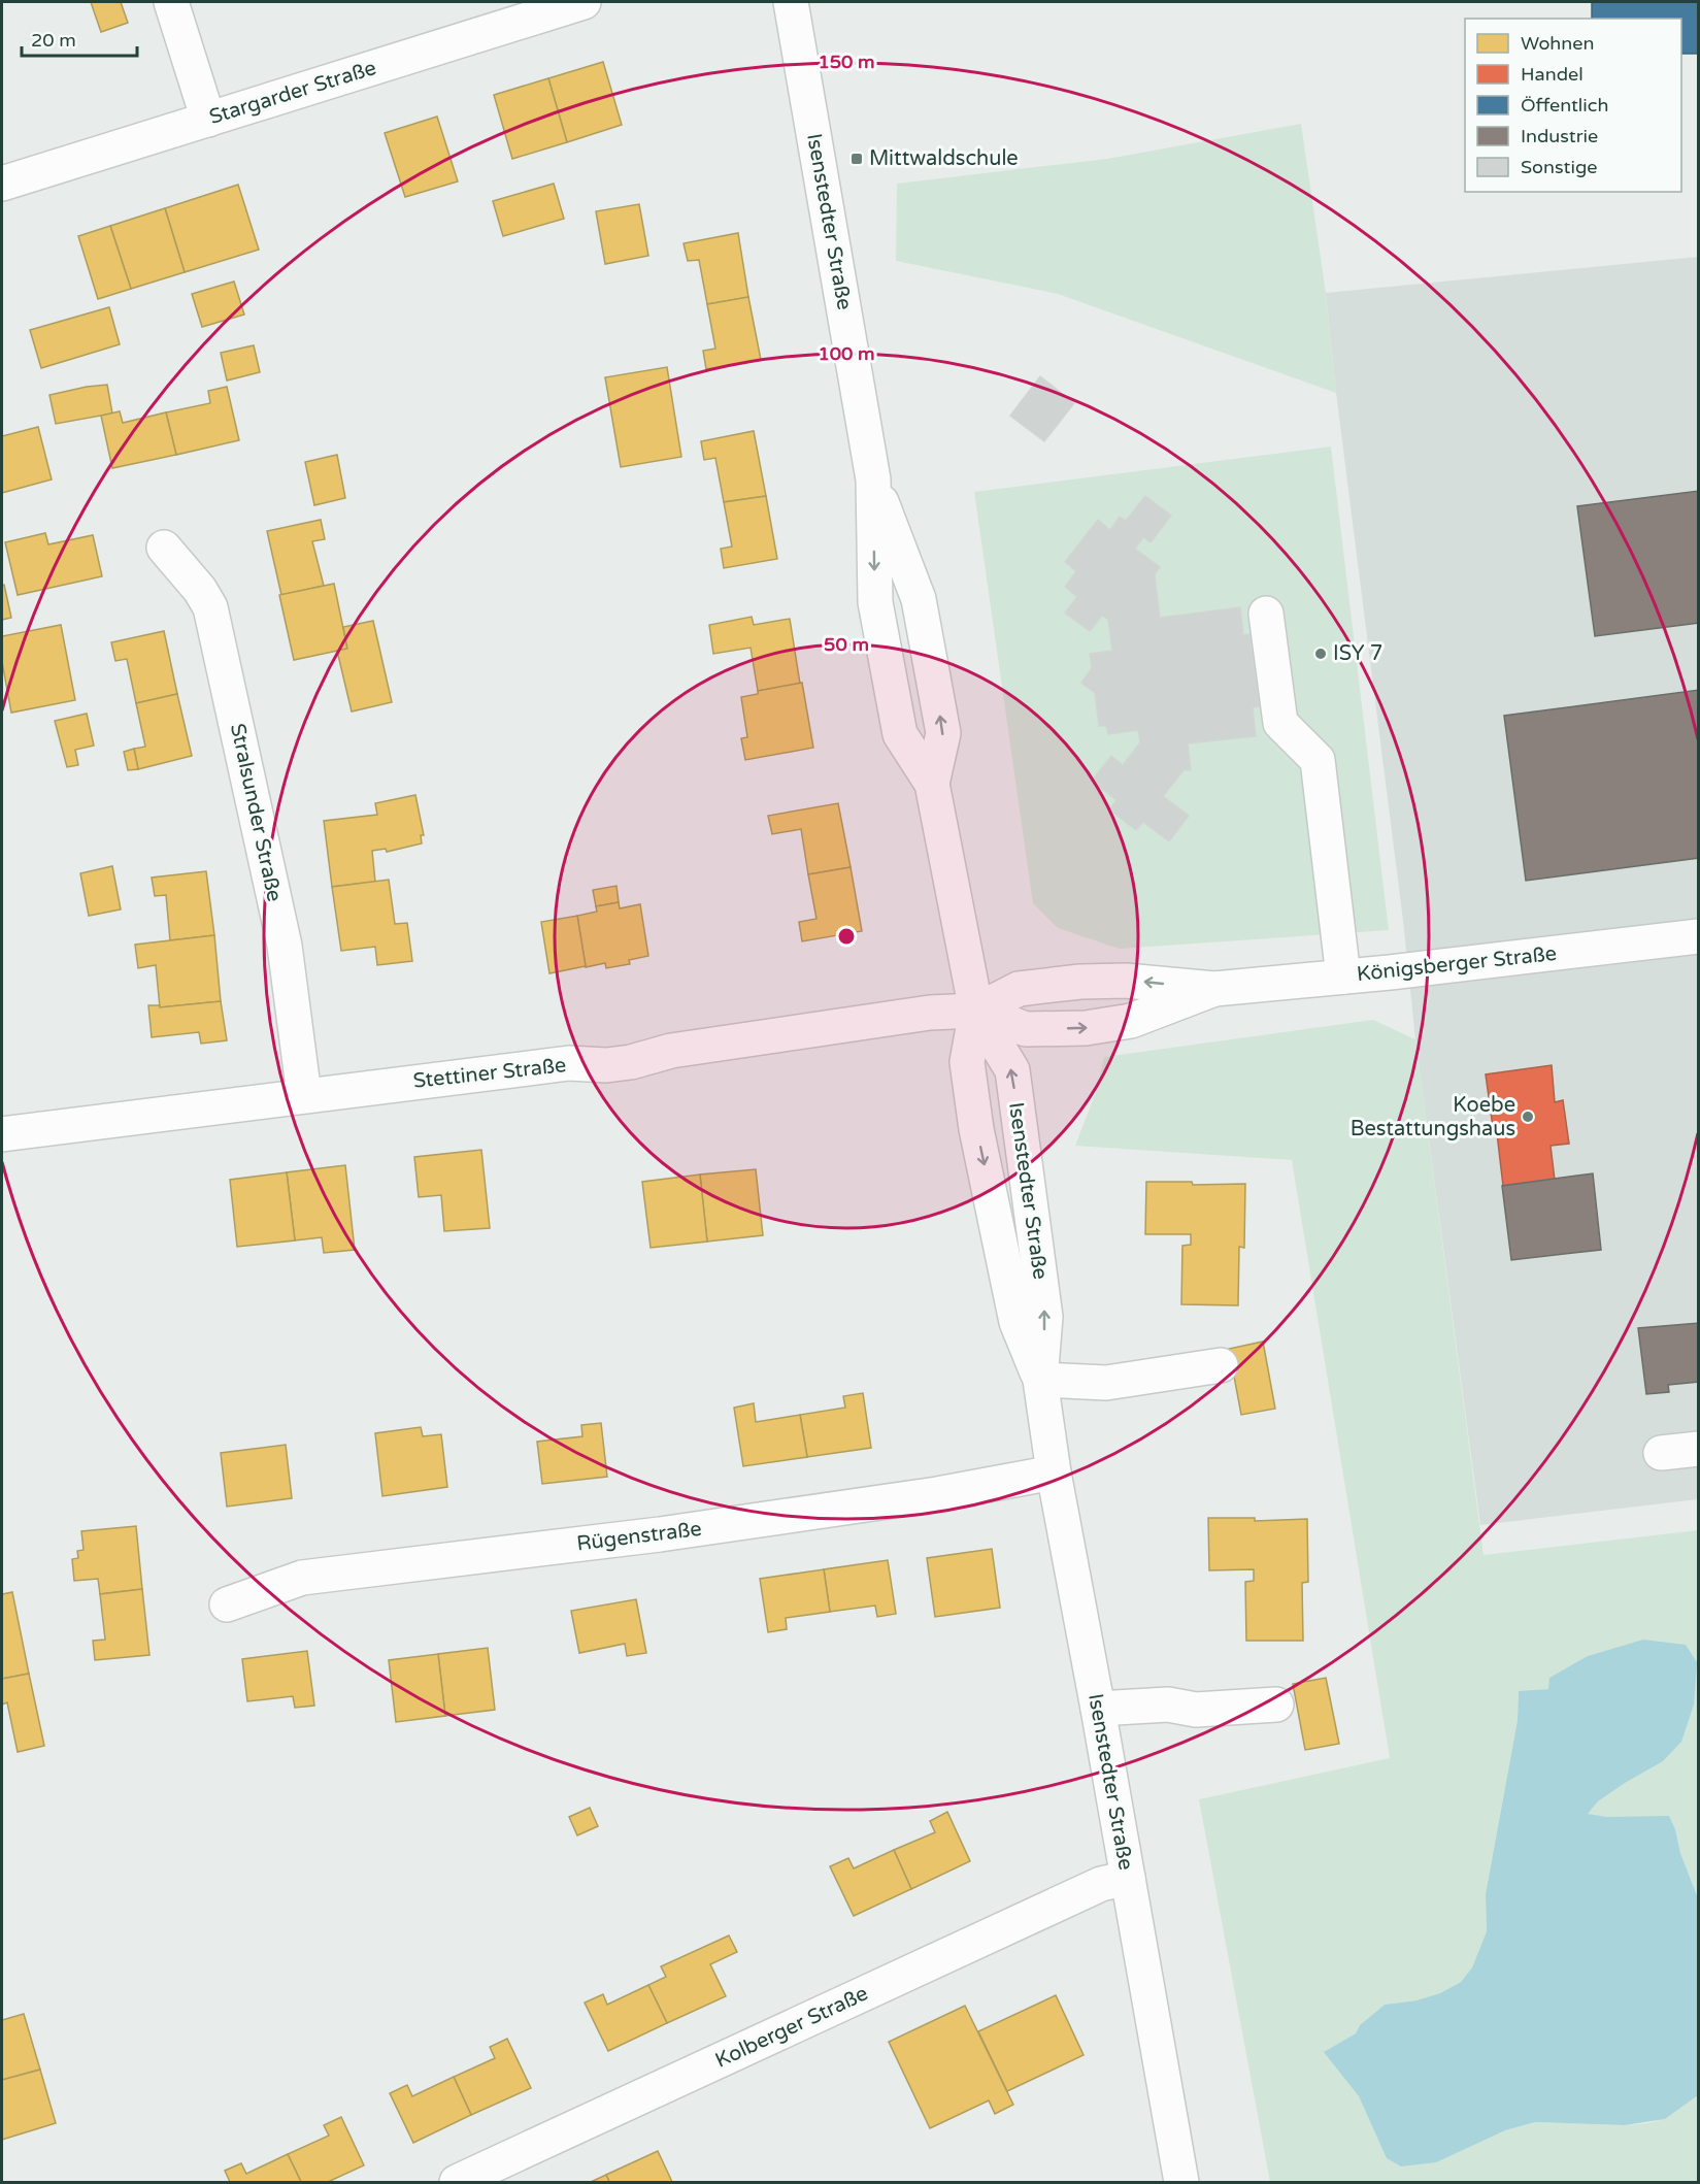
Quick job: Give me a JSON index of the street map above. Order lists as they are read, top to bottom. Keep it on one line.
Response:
{"streets":{"street":["Stargarder Straße","Isenstedter Straße","Stralsunder Straße","Königsberger Straße","Stettiner Straße","Rügenstraße","Kolberger Straße"]},"crossings":[["Isenstedter Straße","Königsberger Straße"],["Isenstedter Straße","Stettiner Straße"],["Isenstedter Straße","Rügenstraße"],["Isenstedter Straße","Kolberger Straße"],["Stralsunder Straße","Stettiner Straße"],["Königsberger Straße","Stettiner Straße"]],"places":{"transit":["Mittwaldschule"],"other":["ISY 7","Koebe Bestattungshaus"]},"legend":["Wohnen","Handel","Öffentlich","Industrie","Sonstige"],"scale_bar":"20 m","rings":["150 m","100 m","50 m"]}
